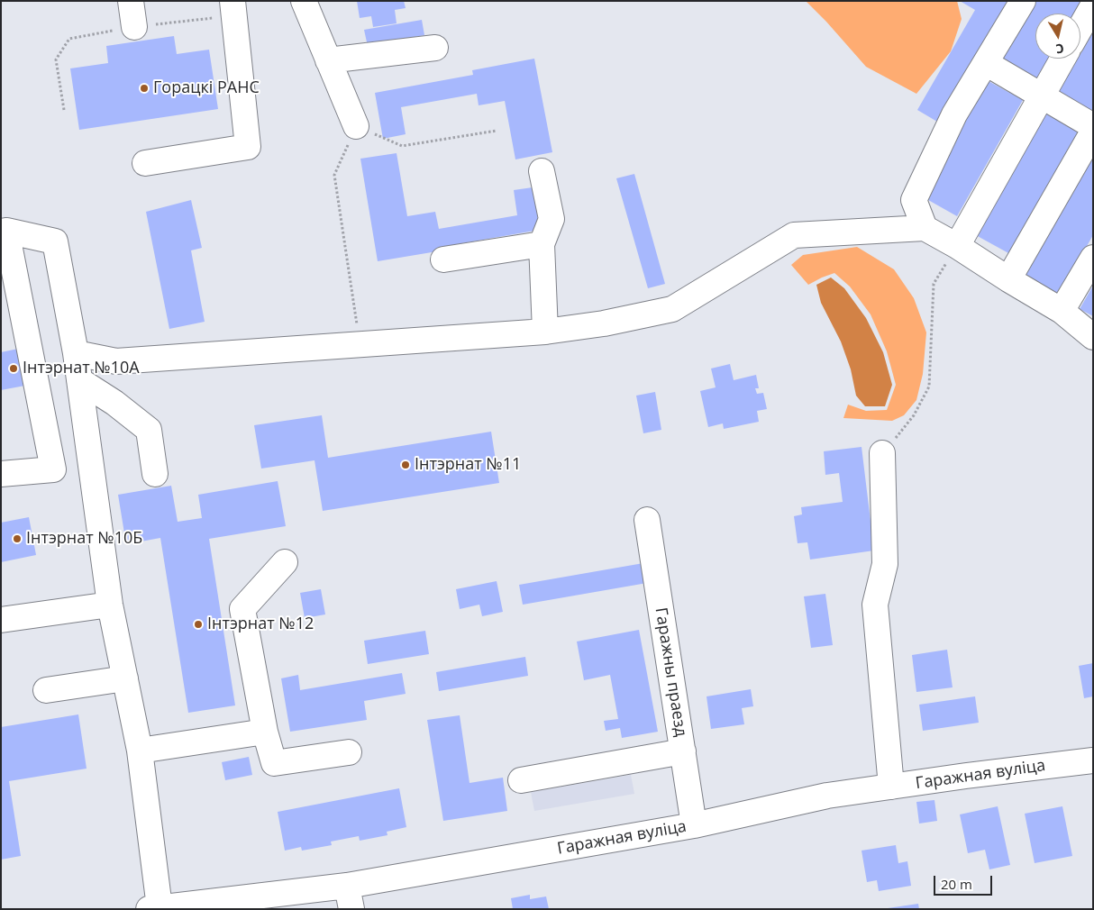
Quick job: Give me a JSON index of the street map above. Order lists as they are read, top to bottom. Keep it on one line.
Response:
{"streets":{"street":["Гаражны праезд","Гаражная вуліца"]},"crossings":[["Гаражны праезд","Гаражная вуліца"]],"places":["Горацкі РАНС","Інтэрнат №10А","Інтэрнат №11","Інтэрнат №10Б","Інтэрнат №12"],"scale_bar":"20 m","north":"bottom"}
